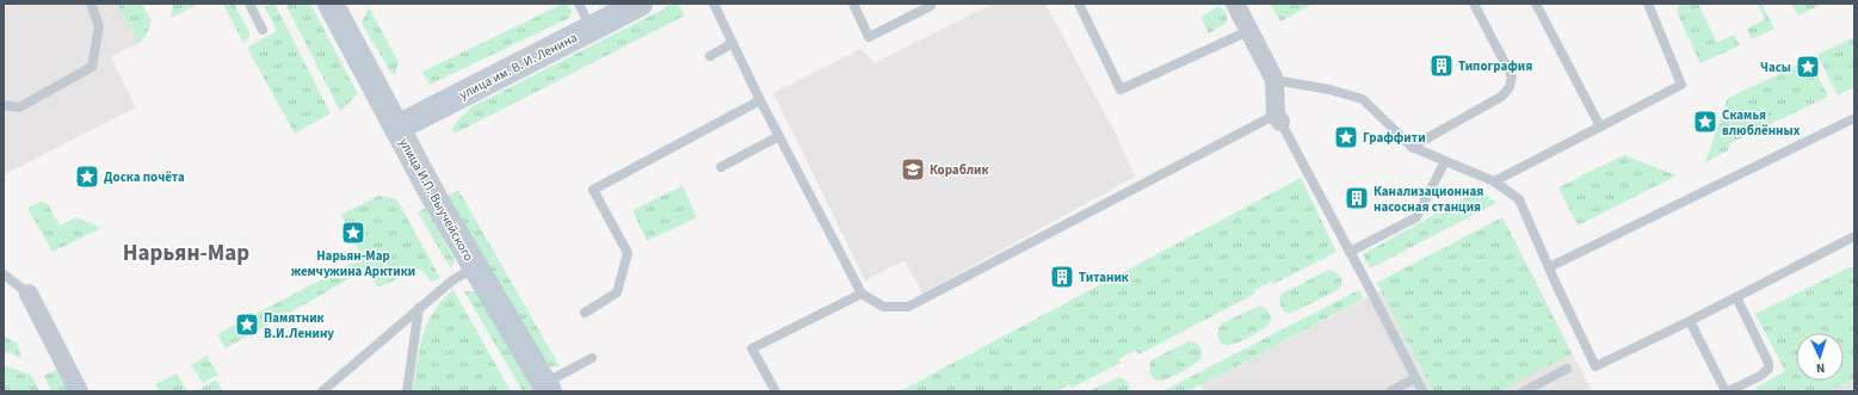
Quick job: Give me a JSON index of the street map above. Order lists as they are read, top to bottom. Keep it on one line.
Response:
{"streets":{"main road":["улица им. В. И. Ленина","улица И.П. Выучейского"]},"crossings":[["улица им. В. И. Ленина","улица И.П. Выучейского"]],"districts":["Нарьян-Мар"],"places":{"building":["Типография","Канализационная насосная станция","Титаник"],"place":["Часы","Скамья влюблённых","Граффити","Доска почёта","Нарьян-Мар жемчужина Арктики","Памятник В.И.Ленину"],"school or university":["Кораблик"]},"north":"bottom"}
